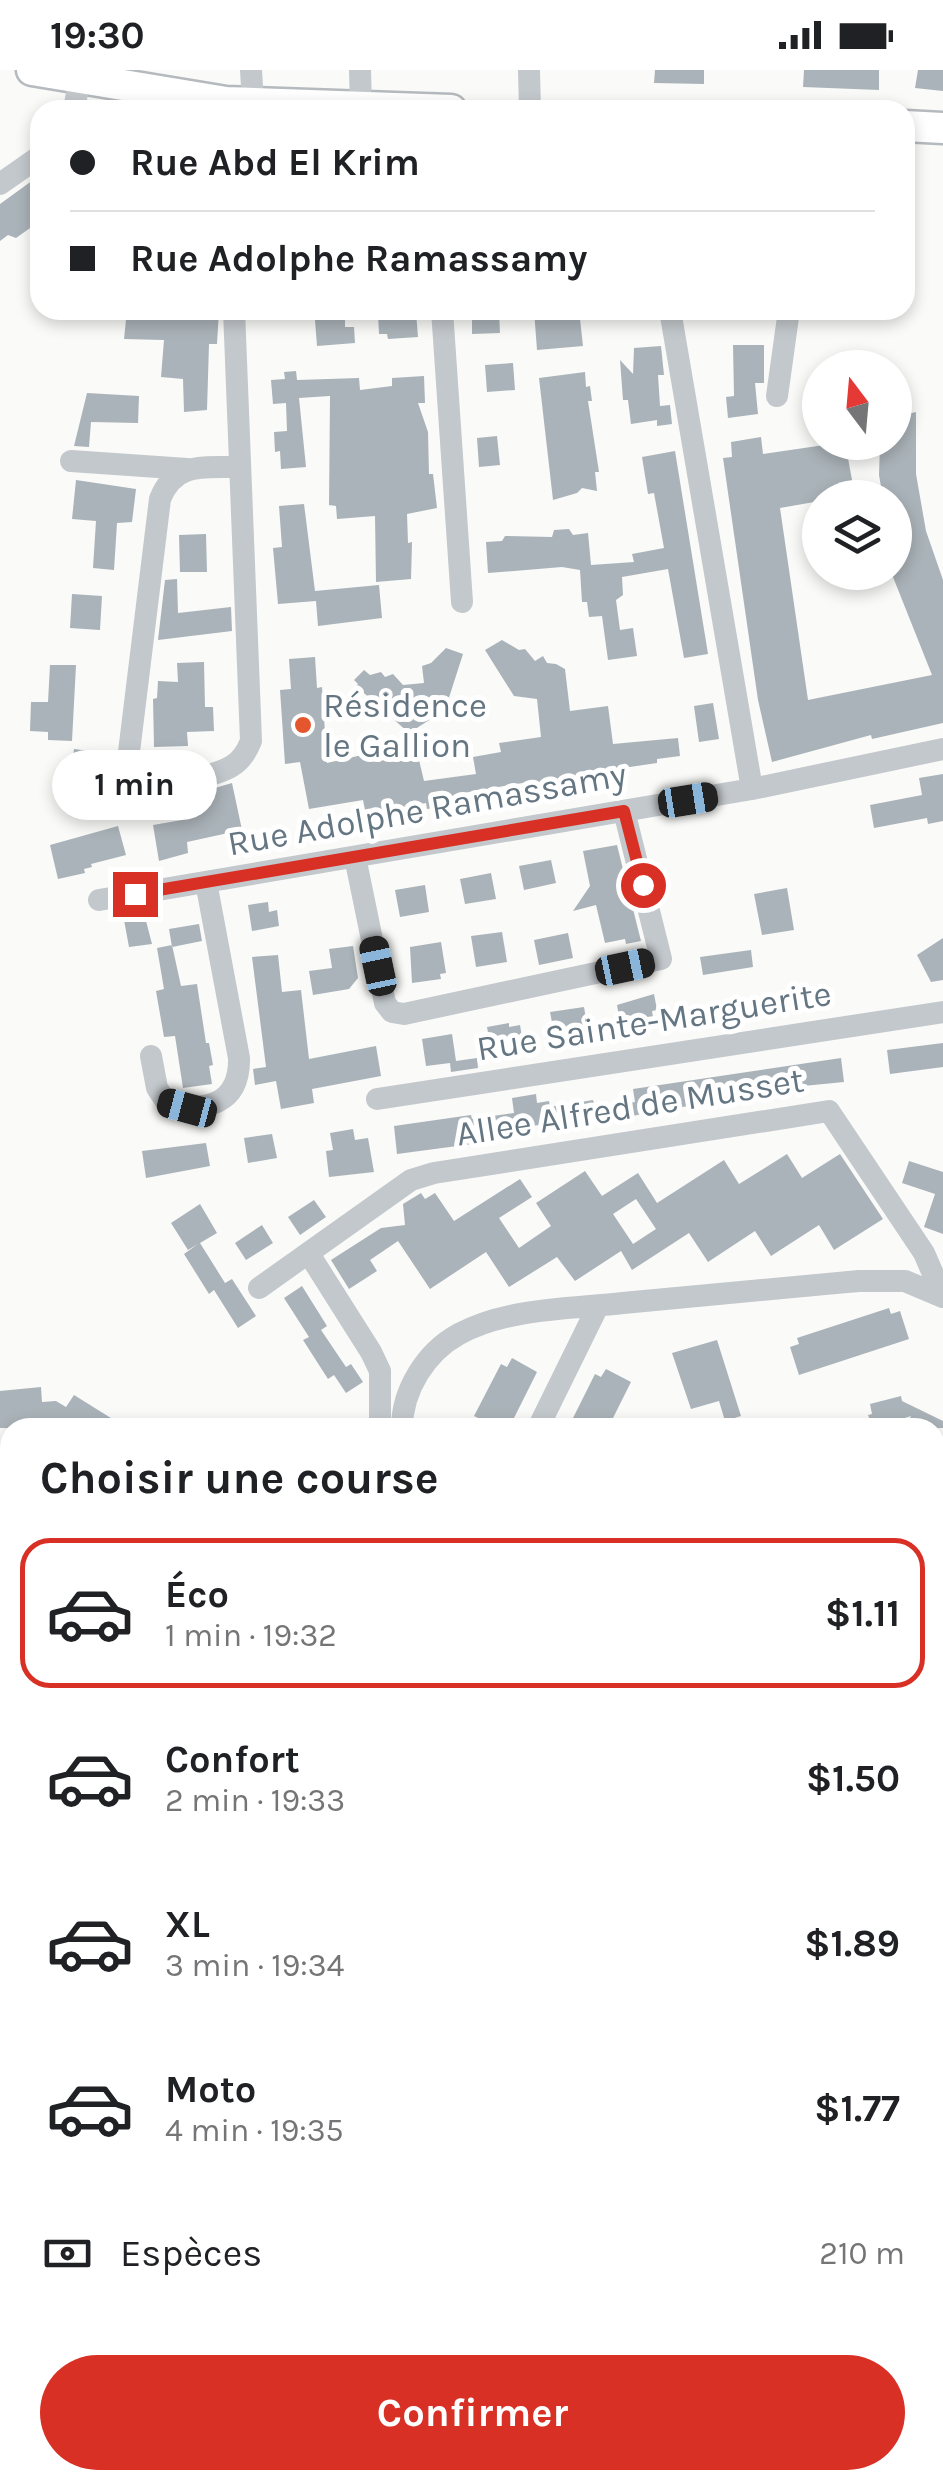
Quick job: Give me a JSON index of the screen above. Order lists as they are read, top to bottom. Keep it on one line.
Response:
{"streets":{"street":["Rue Adolphe Ramassamy","Rue Sainte-Marguerite","Allee Alfred de Musset"]},"places":["Résidence le Gallion"],"north":"top","page":{"status":"19:30","banner":["Rue Abd El Krim","Rue Adolphe Ramassamy"],"bubble":"1 min","heading":"Choisir une course","list":[{"name":"Éco","note":"1 min · 19:32","value":"$1.11"},{"name":"Confort","note":"2 min · 19:33","value":"$1.50"},{"name":"XL","note":"3 min · 19:34","value":"$1.89"},{"name":"Moto","note":"4 min · 19:35","value":"$1.77"}],"pay":["Espèces","210 m"],"buttons":"Confirmer"}}
